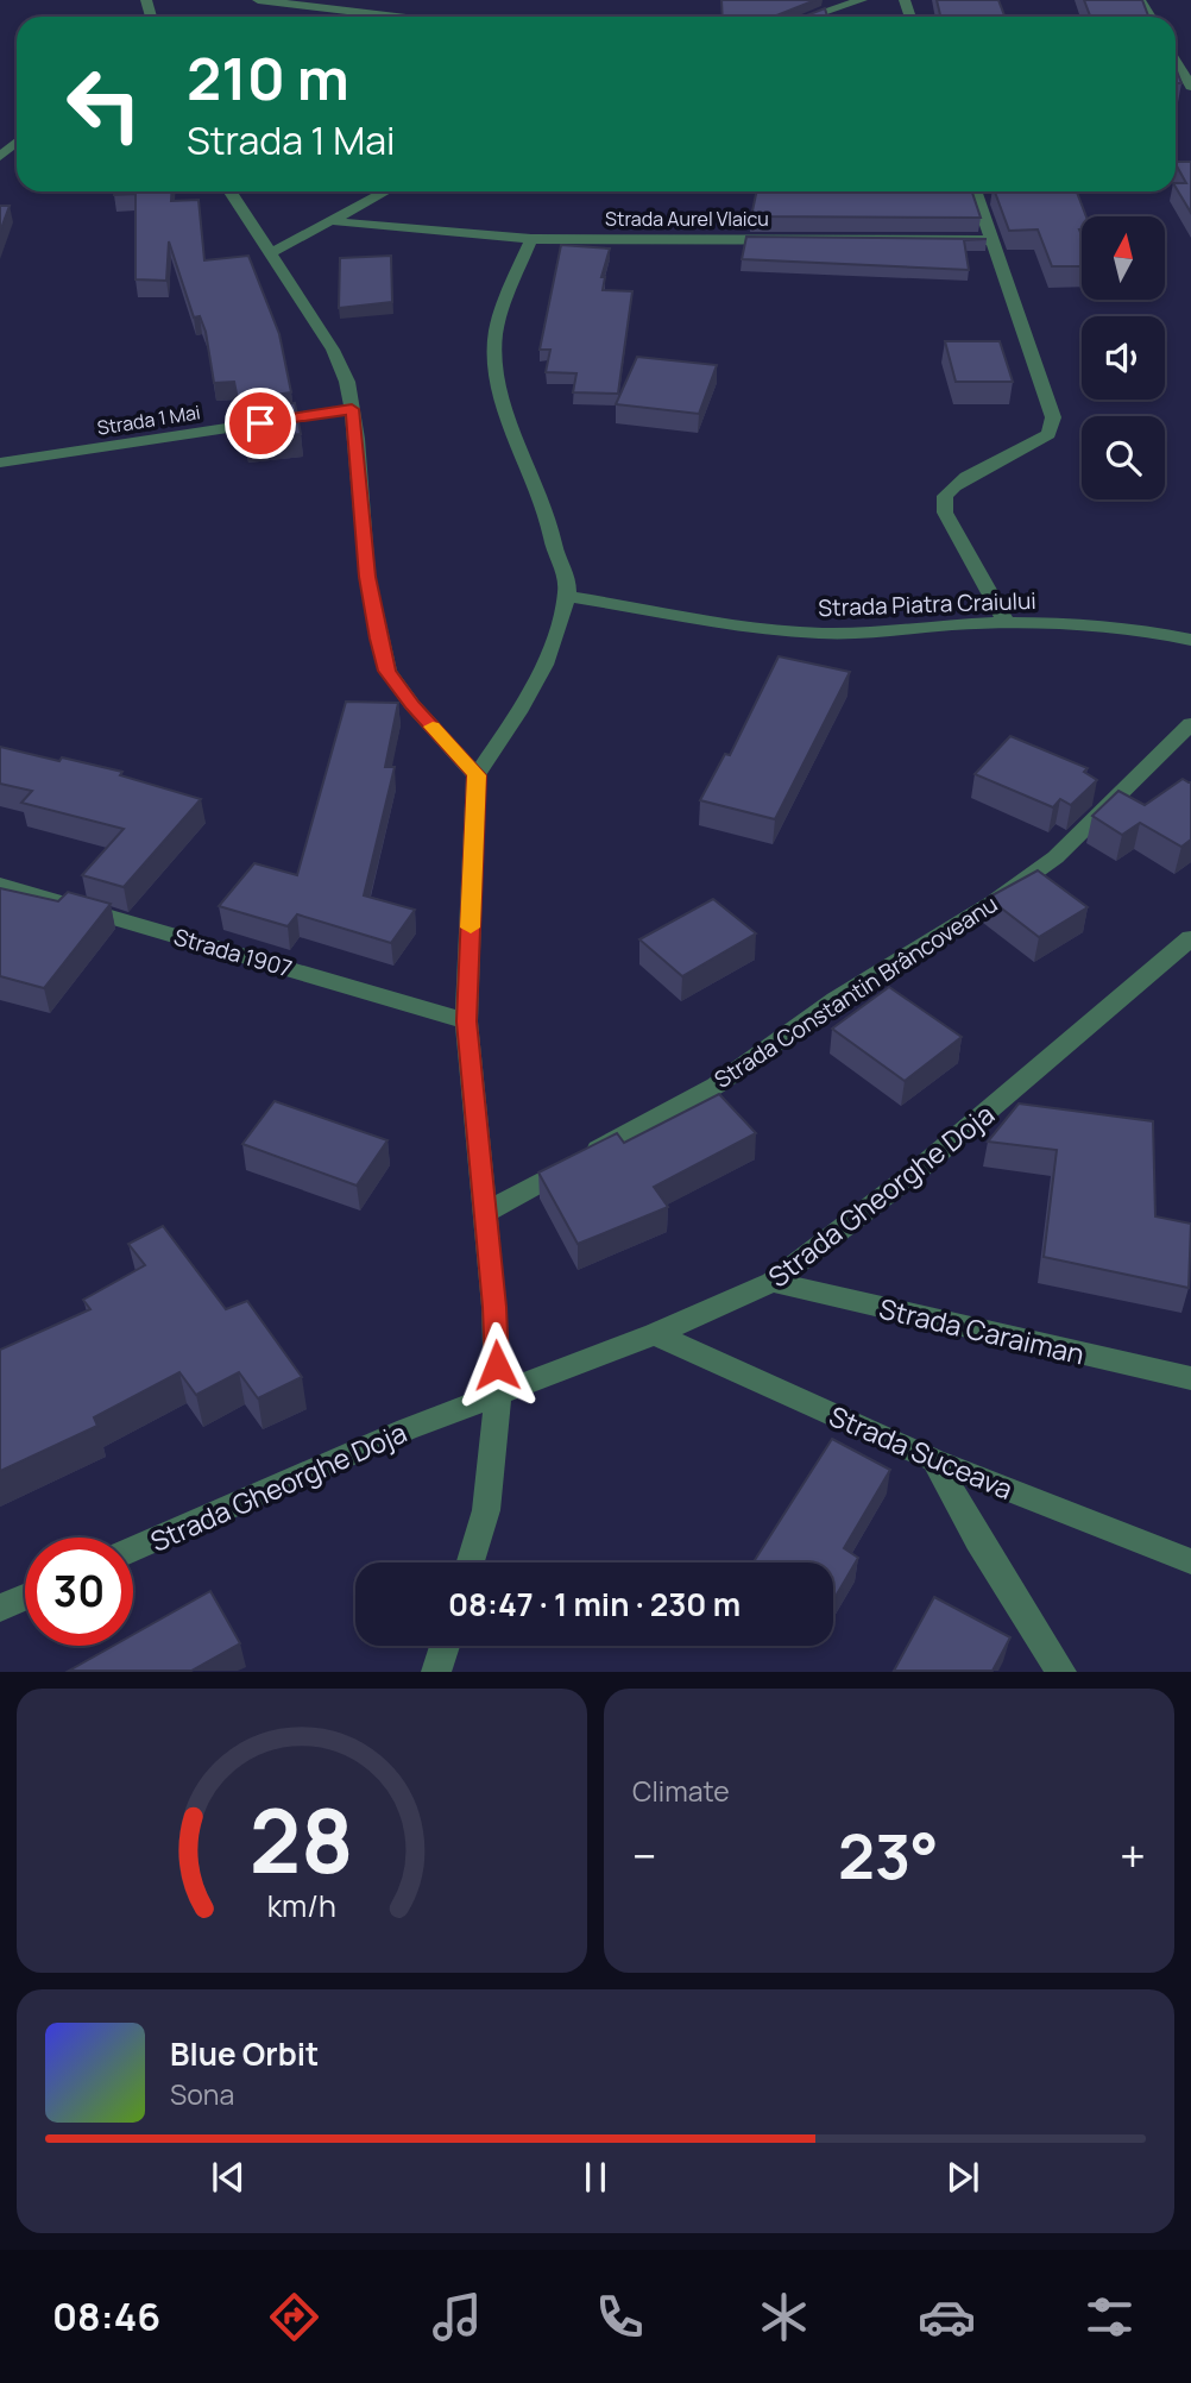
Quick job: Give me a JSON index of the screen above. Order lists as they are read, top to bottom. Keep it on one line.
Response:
{"streets":{"street":["Strada Aurel Vlaicu","Strada 1 Mai","Strada Piatra Craiului","Strada 1907","Strada Constantin Brâncoveanu","Strada Gheorghe Doja","Strada Caraiman","Strada Suceava"]},"crossings":[["Strada Gheorghe Doja","Strada Caraiman"],["Strada Gheorghe Doja","Strada Suceava"]],"north":"top","page":{"turn":["210 m","Strada 1 Mai"],"limit":"30","trip":"08:47 · 1 min · 230 m","tile":"Climate","heat":["−","23°","+"],"song":["Blue Orbit","Sona"],"tabs":"08:46","gauge":["28","km/h"]}}
